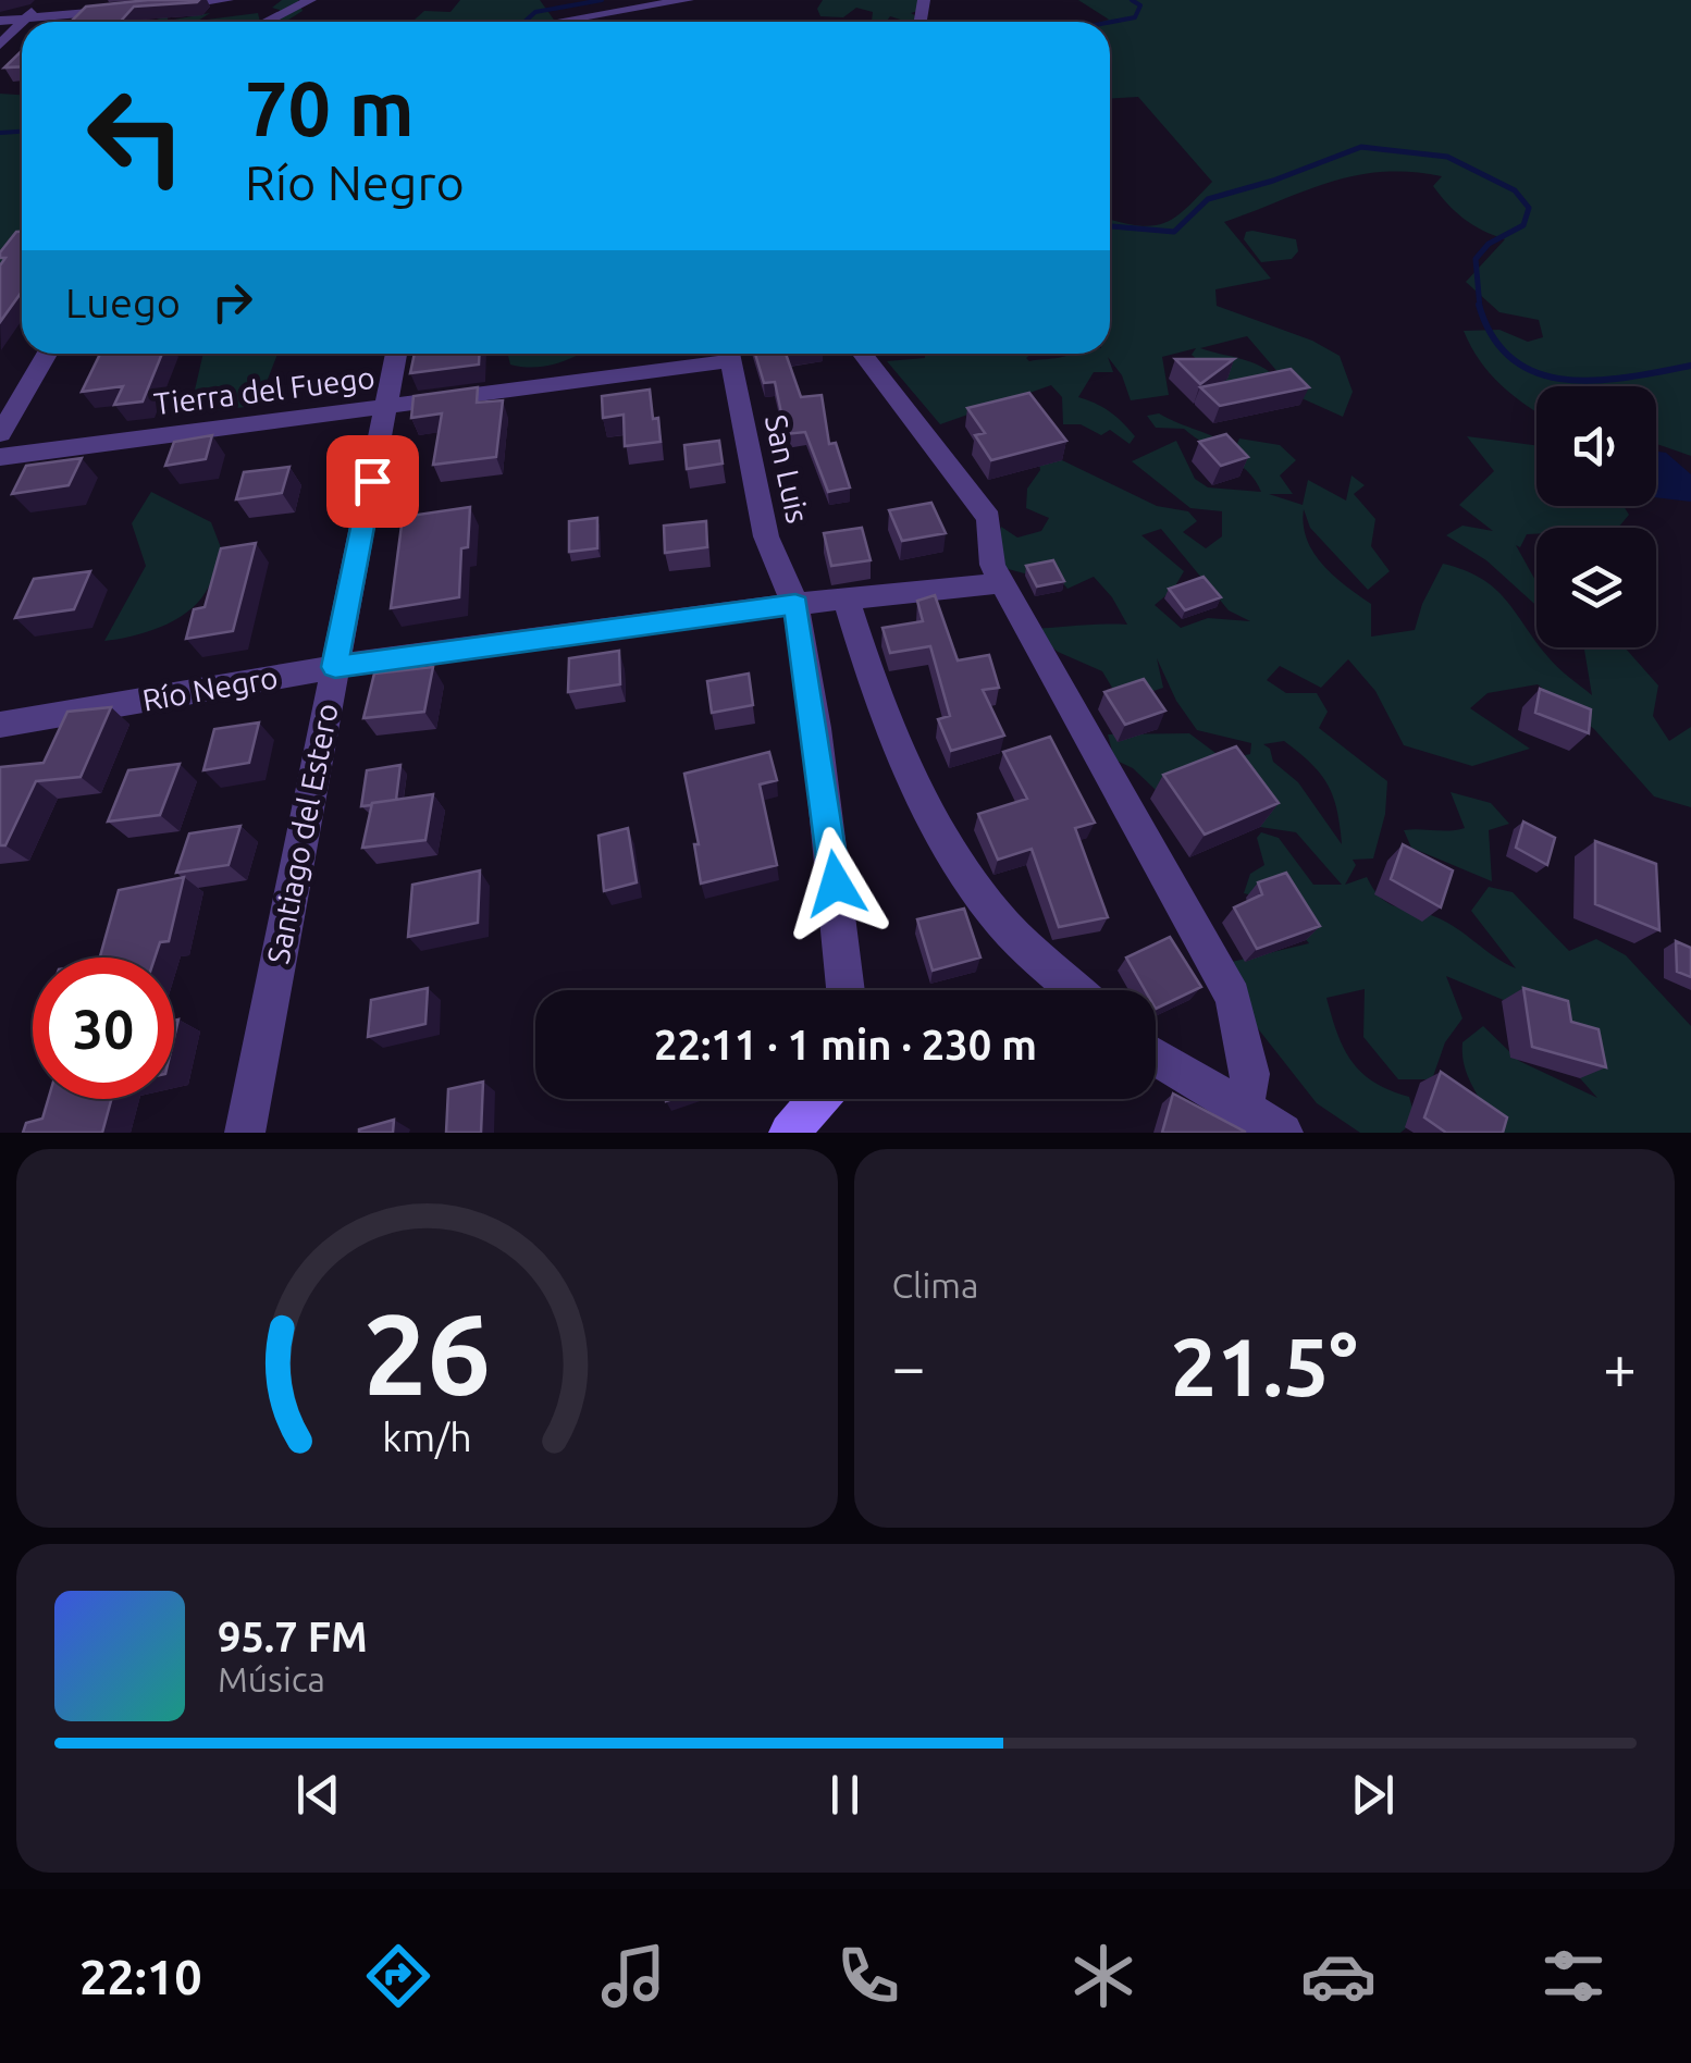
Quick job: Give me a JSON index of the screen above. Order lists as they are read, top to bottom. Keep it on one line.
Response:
{"streets":{"street":["Tierra del Fuego","San Luis","Río Negro","Santiago del Estero"]},"crossings":[["Tierra del Fuego","Santiago del Estero"],["San Luis","Río Negro"],["Río Negro","Santiago del Estero"]],"page":{"turn":["70 m","Río Negro"],"then":"Luego","limit":"30","trip":"22:11 · 1 min · 230 m","tile":"Clima","heat":["−","21.5°","+"],"song":["95.7 FM","Música"],"tabs":"22:10","gauge":["26","km/h"]}}
